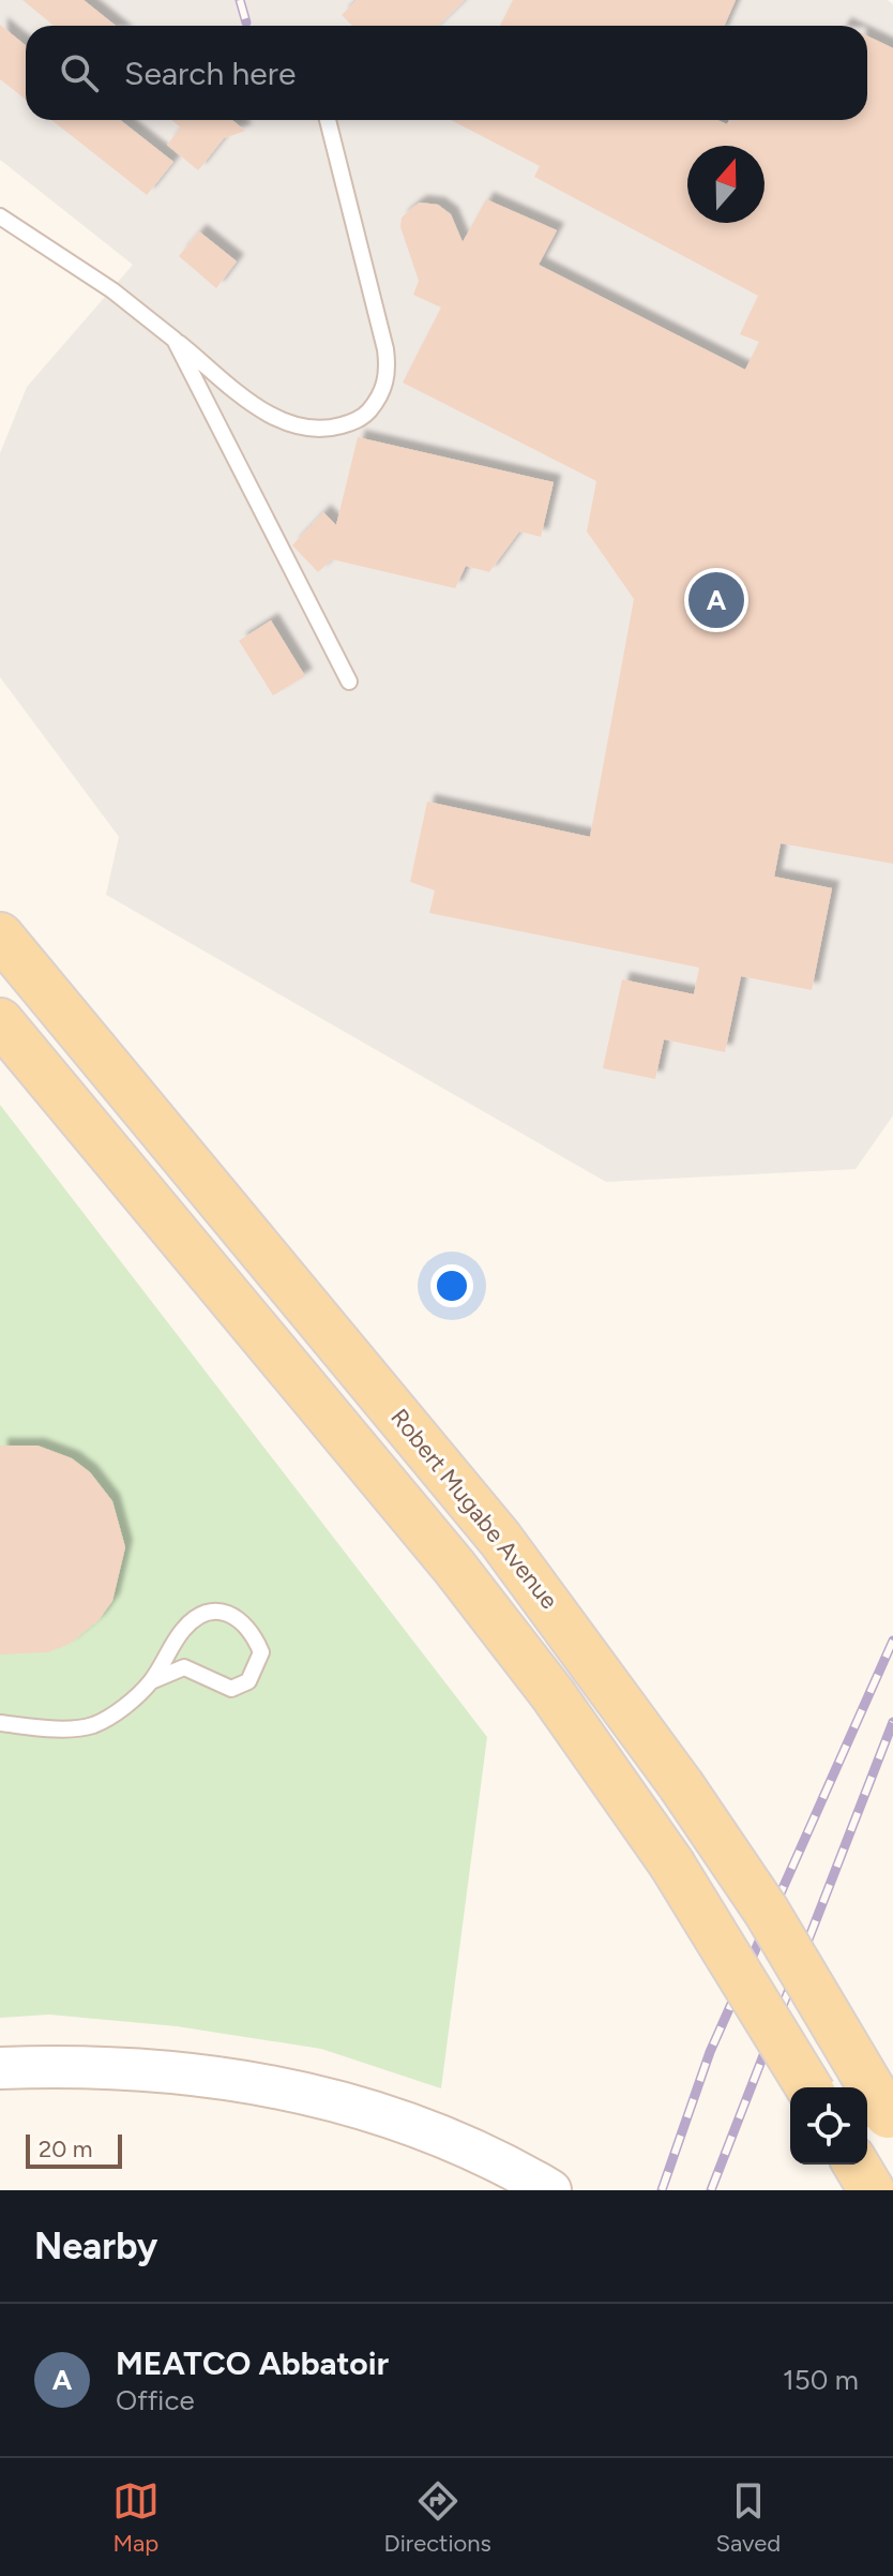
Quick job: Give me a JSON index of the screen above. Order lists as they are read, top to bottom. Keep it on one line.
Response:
{"streets":{"main road":["Robert Mugabe Avenue"]},"scale_bar":"20 m","north":"top","page":{"search":"Search here","pins":"A","scale":"20 m","heading":"Nearby","list":[{"mark":"A","name":"MEATCO Abbatoir","note":"Office","value":"150 m"}],"nav":["Map","Directions","Saved"]}}
